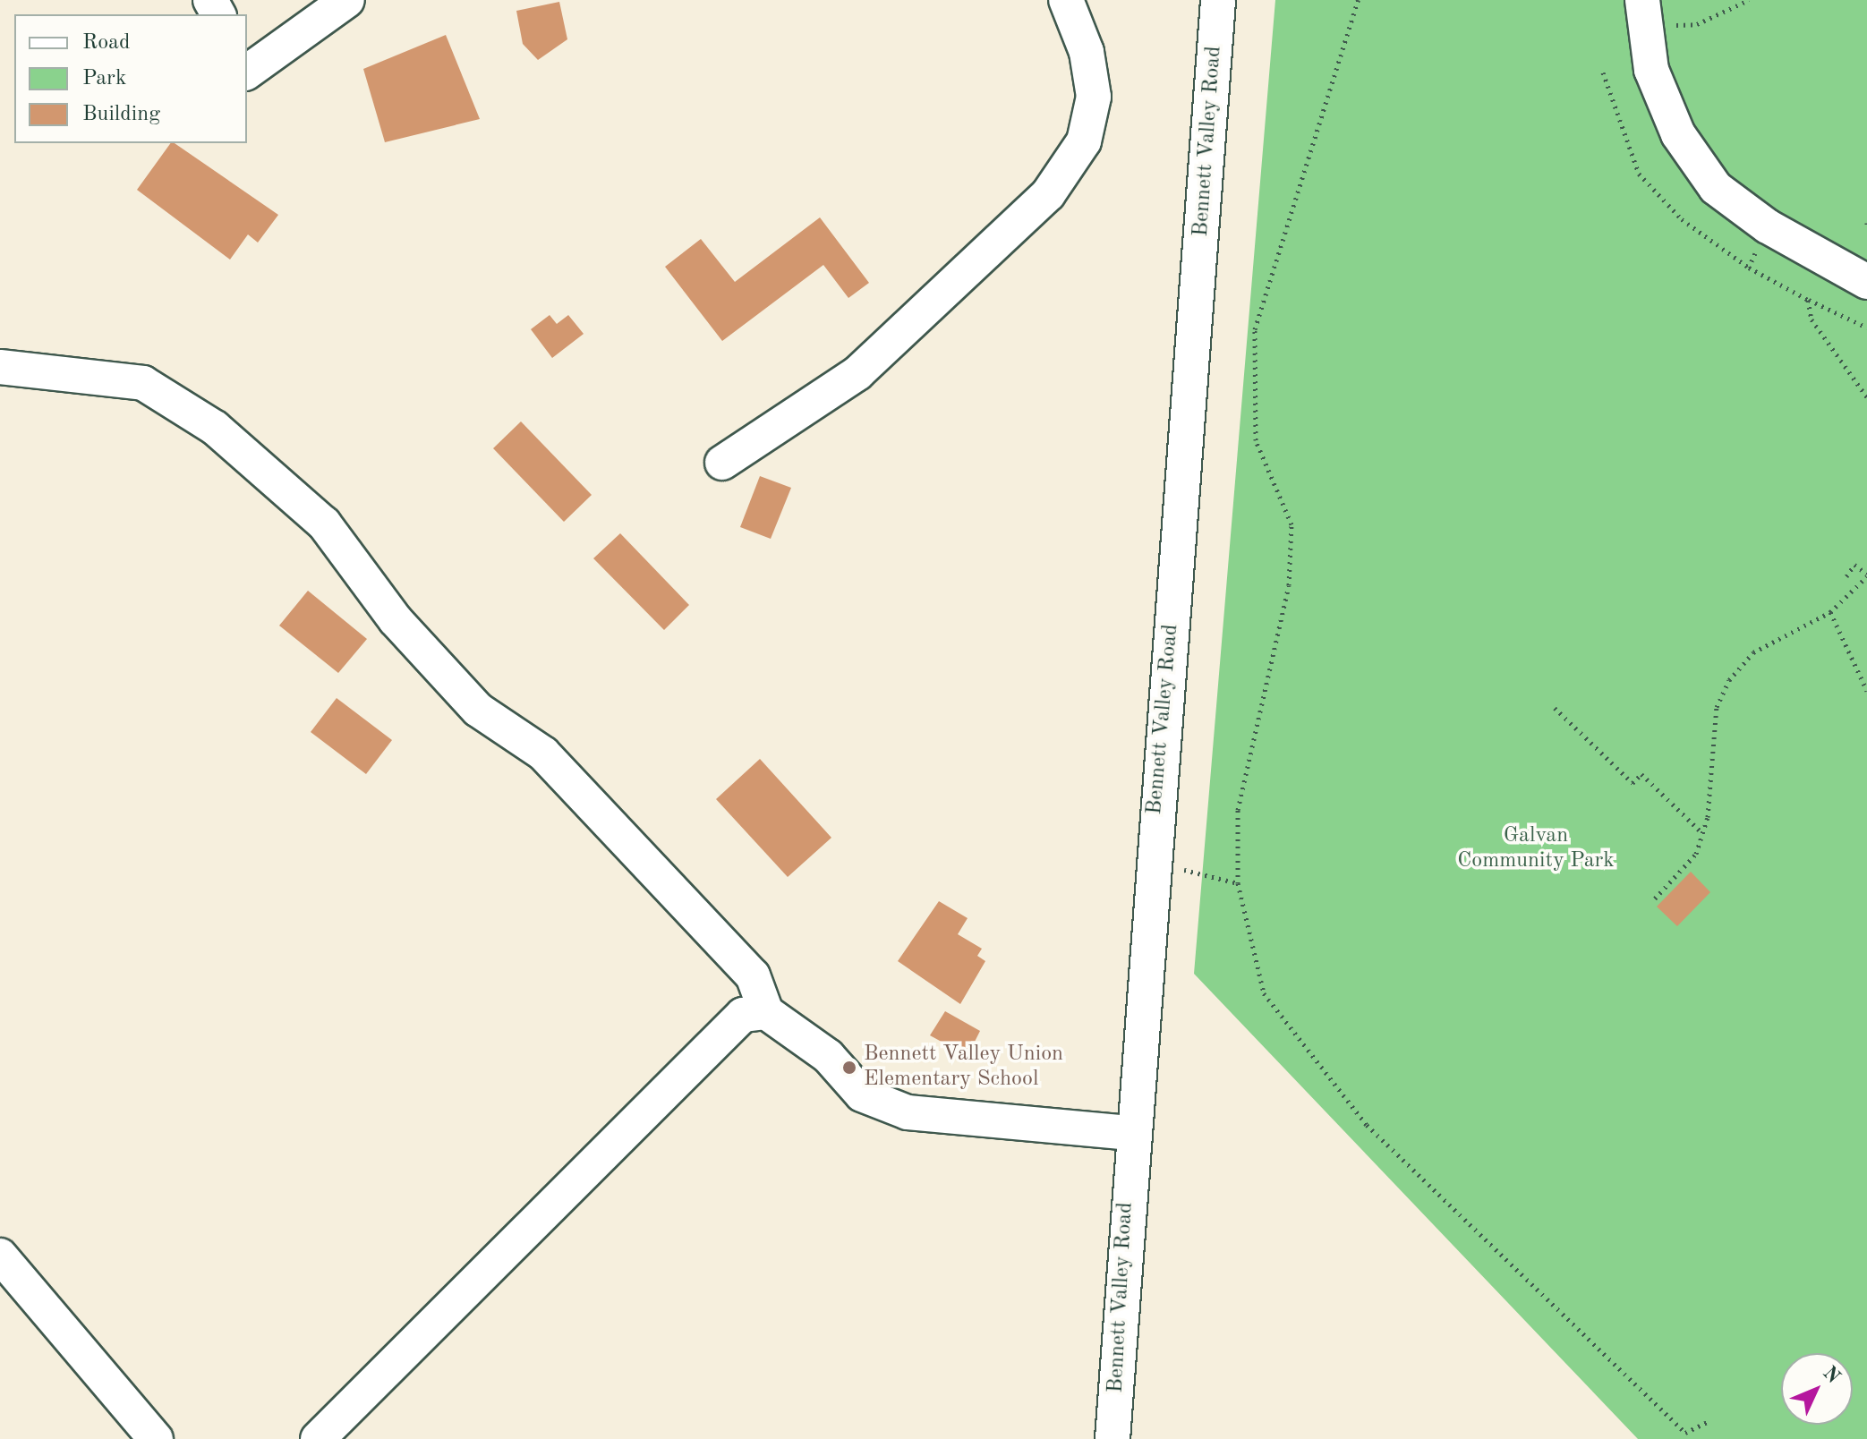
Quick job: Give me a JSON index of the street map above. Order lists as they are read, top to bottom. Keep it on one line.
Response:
{"streets":{"street":["Bennett Valley Road"]},"parks":["Galvan Community Park"],"places":["Bennett Valley Union Elementary School"],"legend":["Road","Park","Building"],"north":"top right"}
